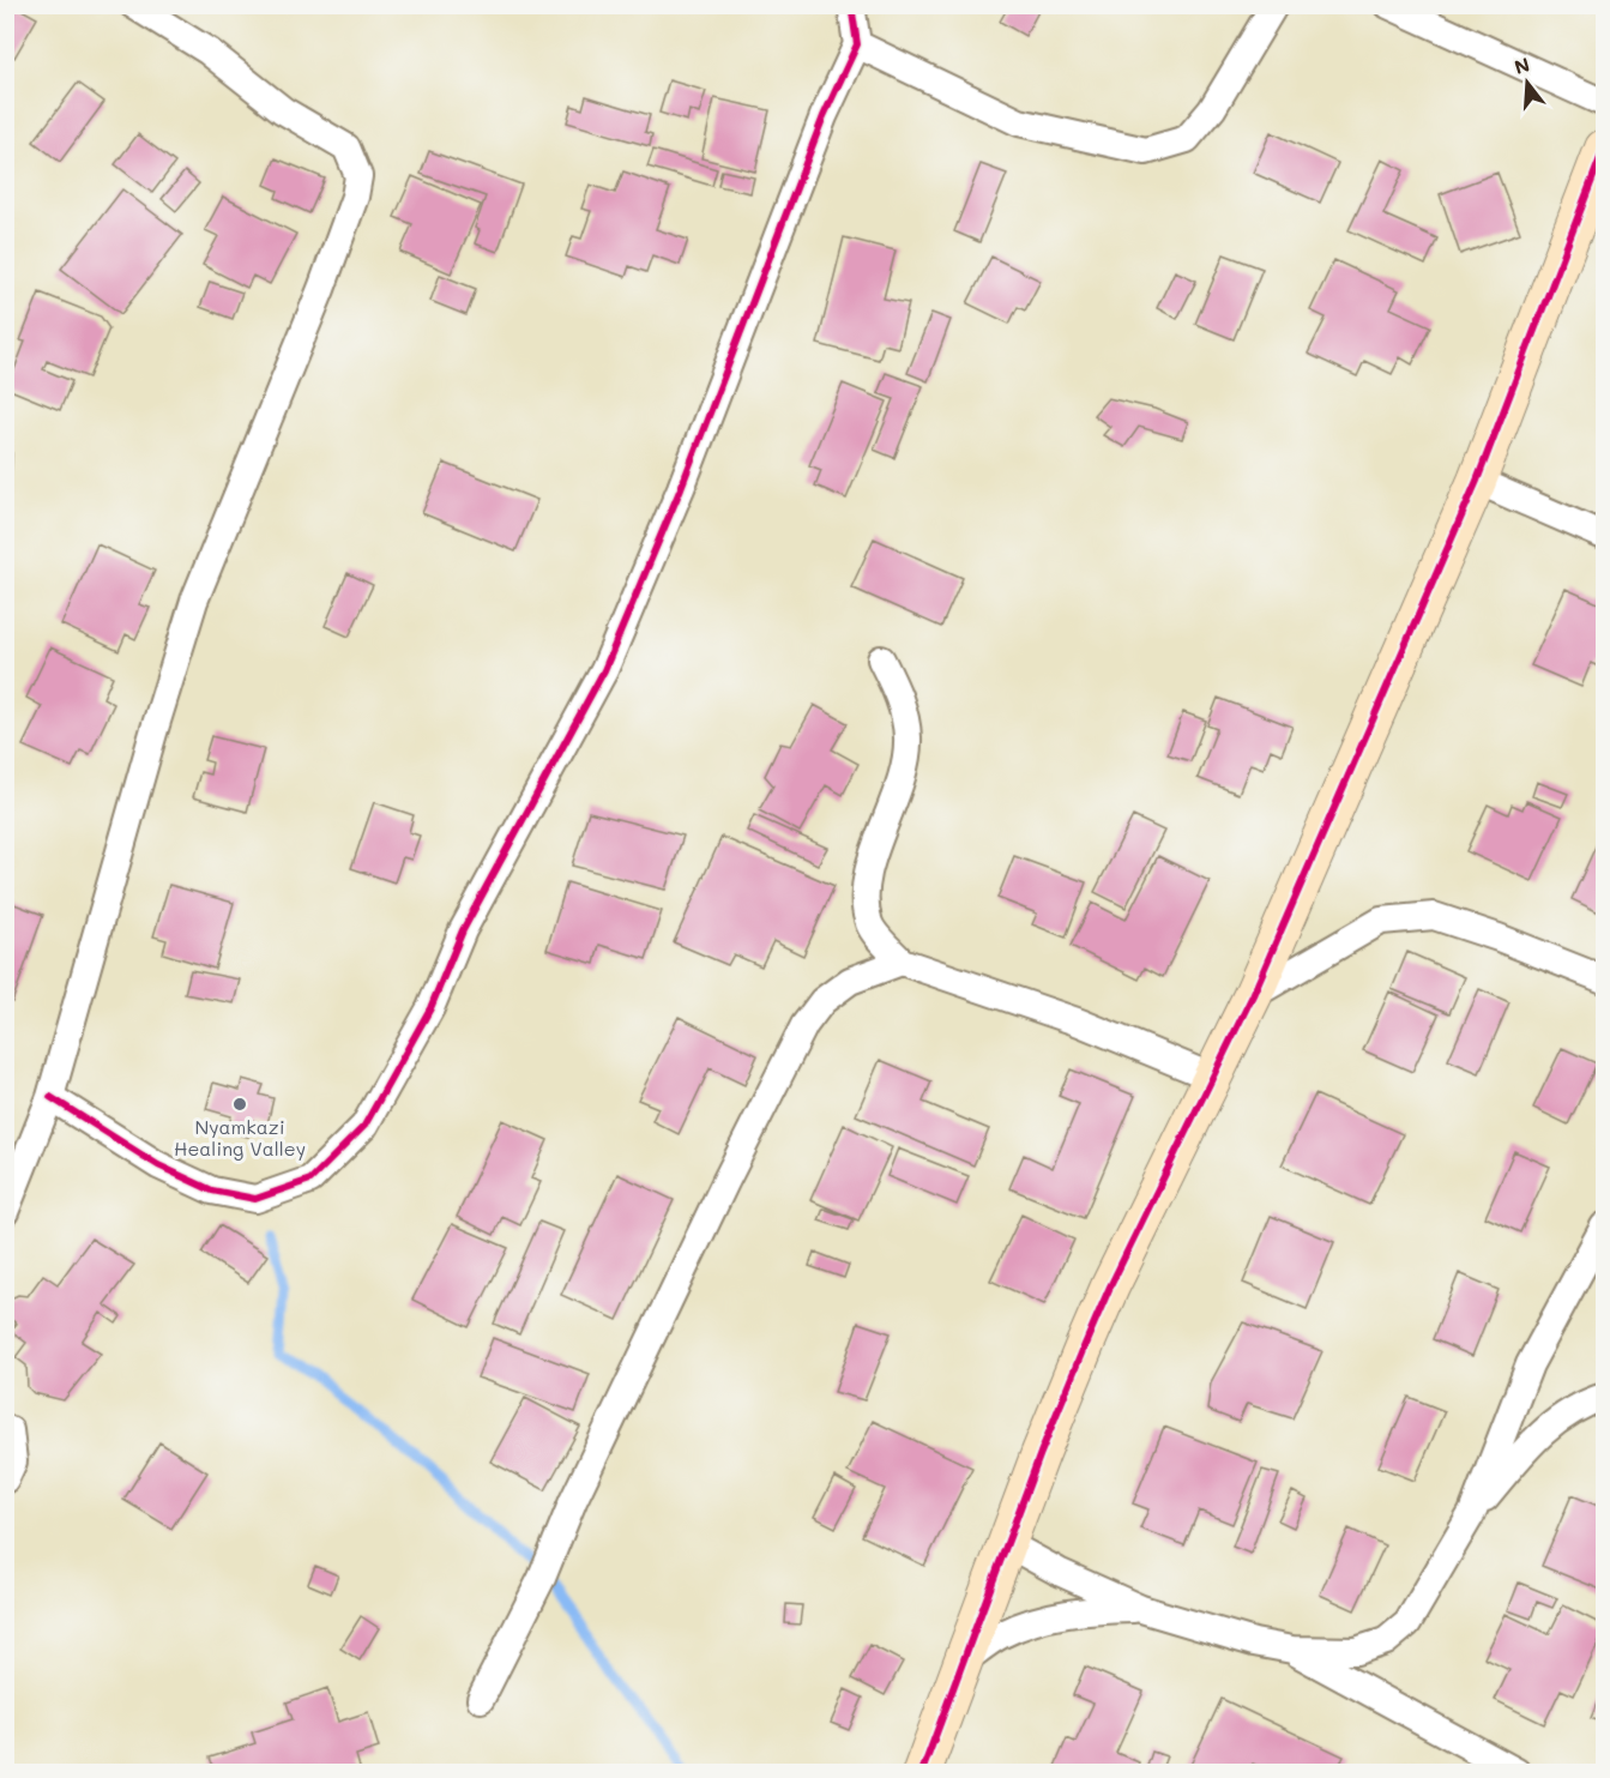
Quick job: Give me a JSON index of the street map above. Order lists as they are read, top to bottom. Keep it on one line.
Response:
{"places":["Nyamkazi Healing Valley"],"north":"top"}
